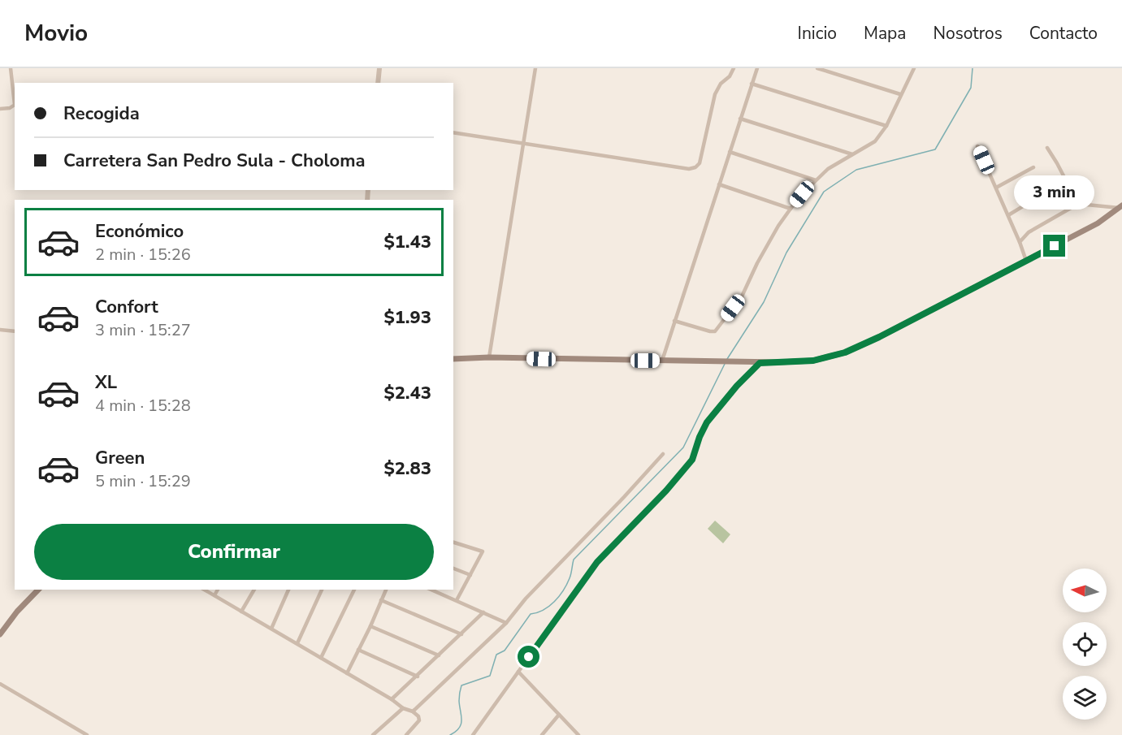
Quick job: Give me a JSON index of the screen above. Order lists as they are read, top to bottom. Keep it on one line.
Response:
{"north":"left","page":{"header":"Movio","nav":["Inicio","Mapa","Nosotros","Contacto"],"banner":["Recogida","Carretera San Pedro Sula - Choloma"],"bubble":"3 min","list":[{"name":"Económico","note":"2 min · 15:26","value":"$1.43"},{"name":"Confort","note":"3 min · 15:27","value":"$1.93"},{"name":"XL","note":"4 min · 15:28","value":"$2.43"},{"name":"Green","note":"5 min · 15:29","value":"$2.83"}],"buttons":"Confirmar"}}
